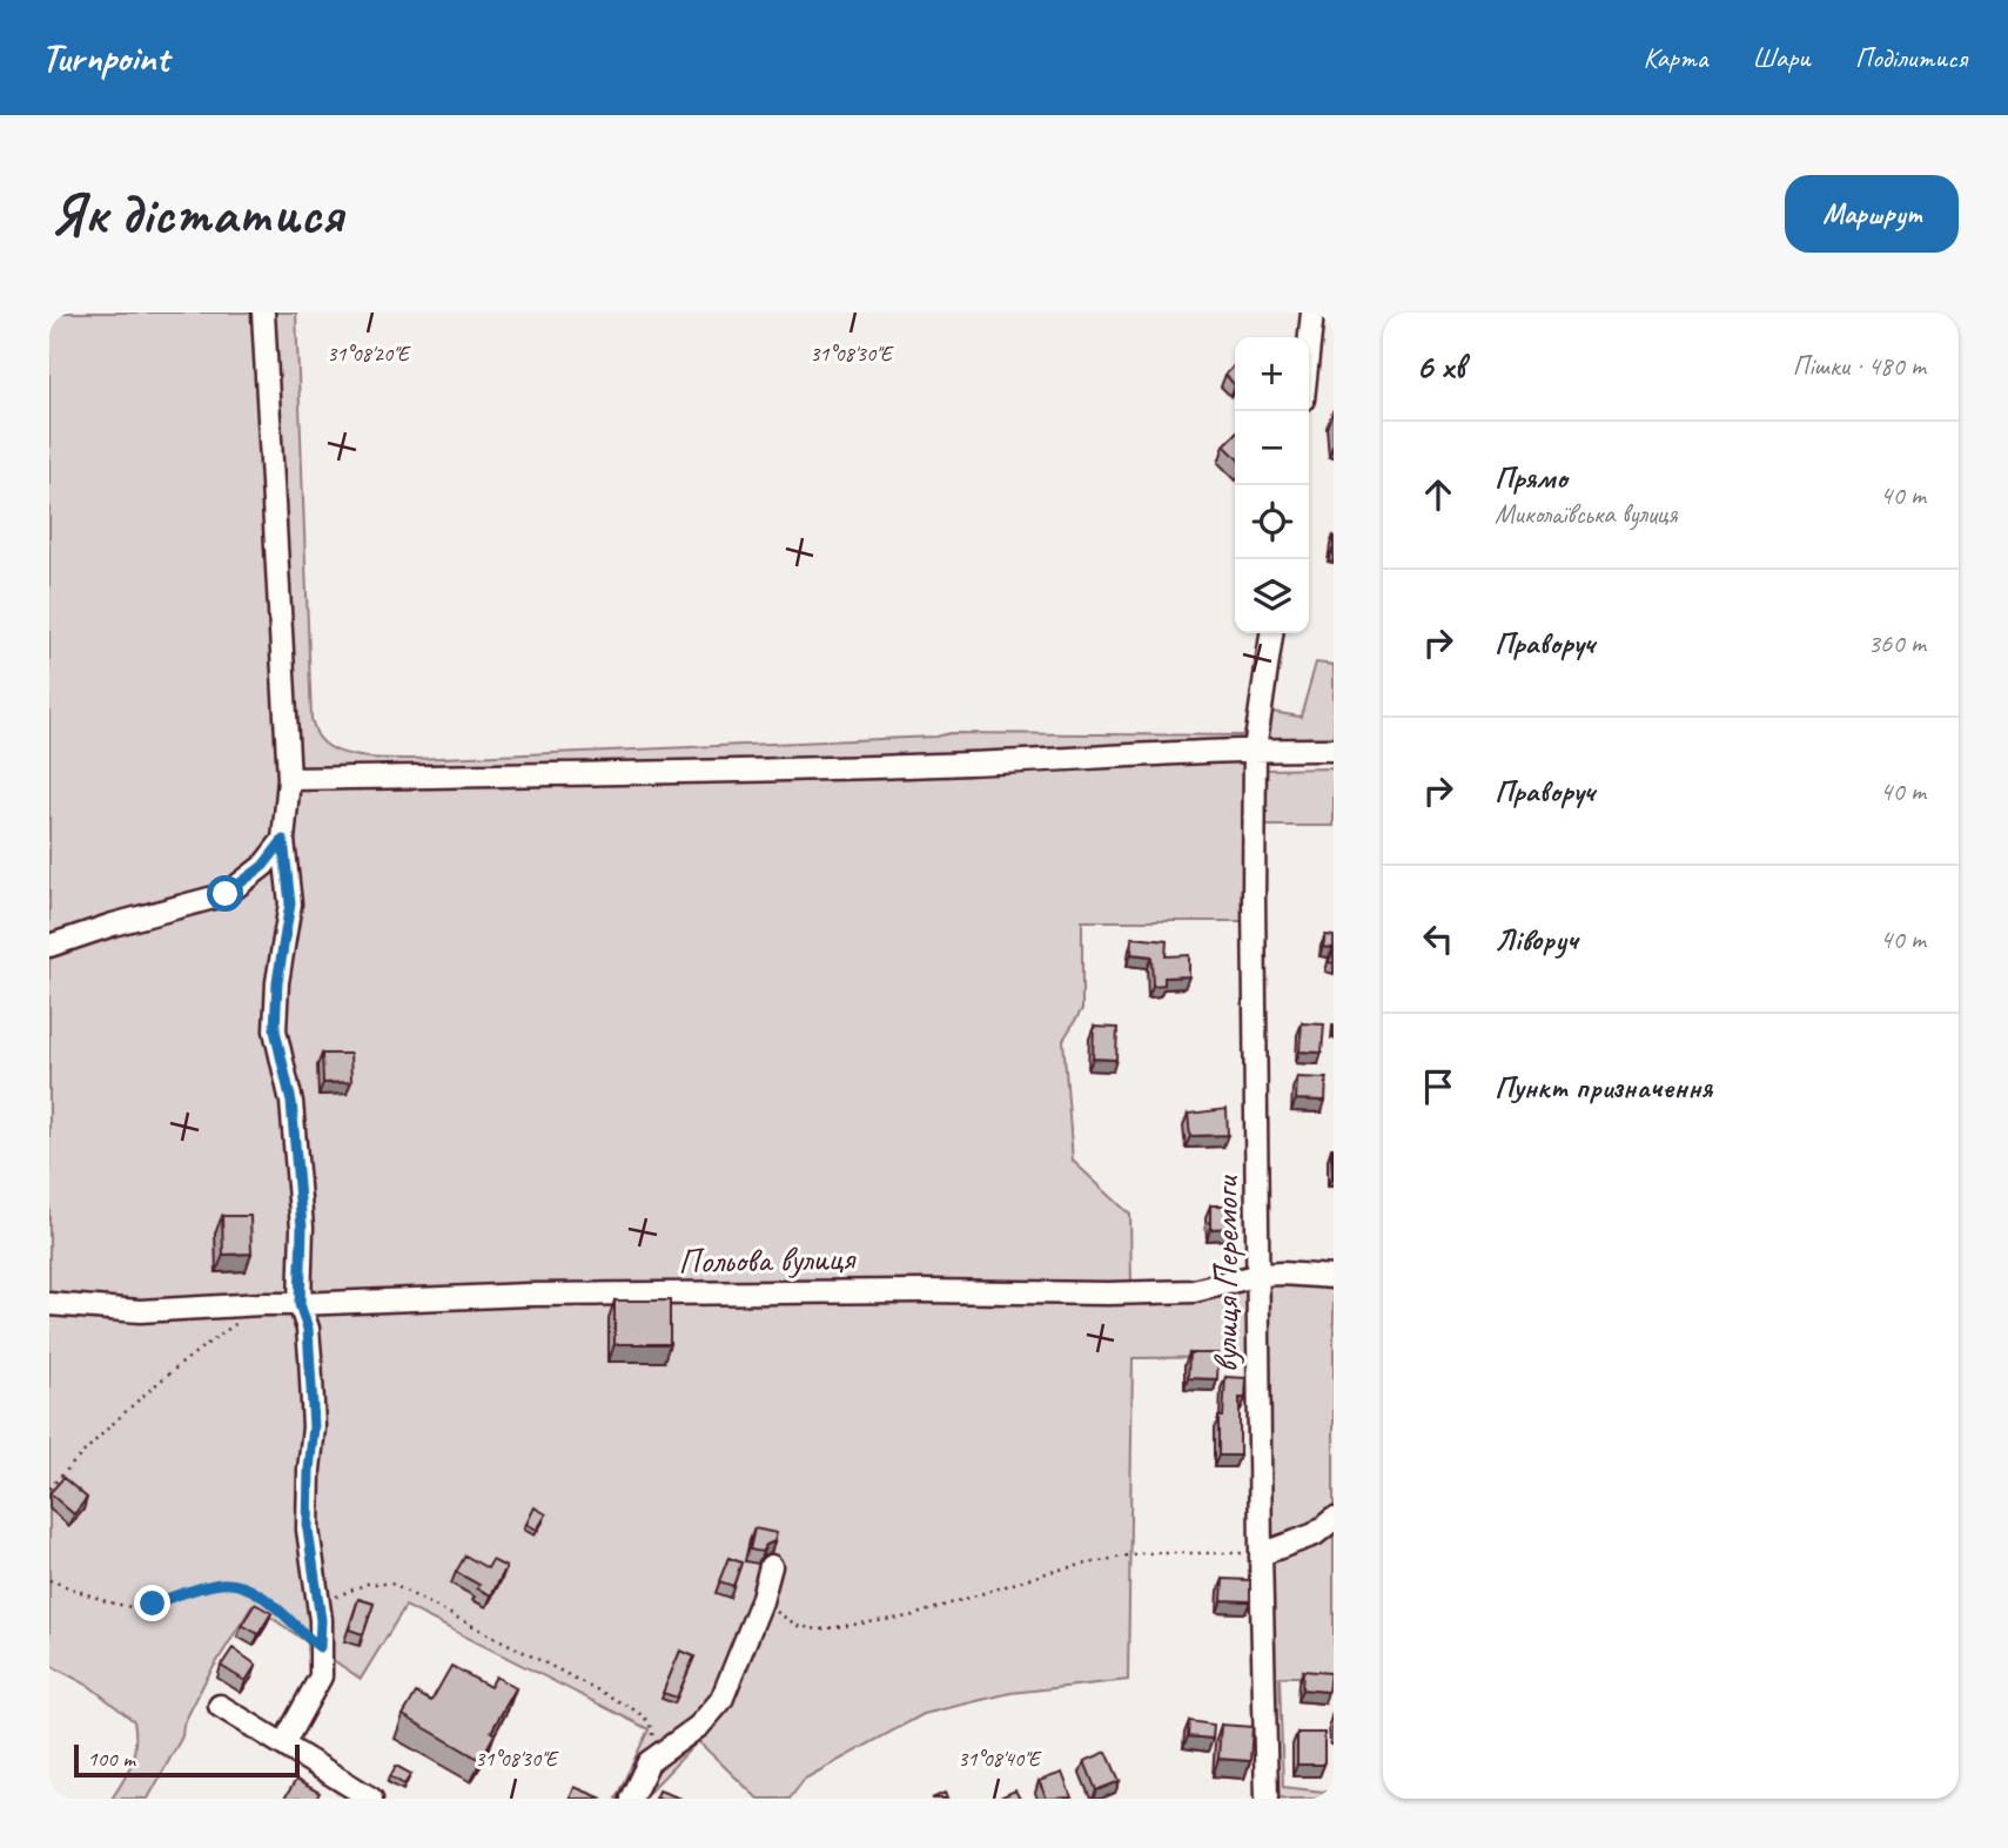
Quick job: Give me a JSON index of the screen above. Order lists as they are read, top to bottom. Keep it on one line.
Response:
{"streets":{"street":["Польова вулиця","вулиця Перемоги"]},"crossings":[["Польова вулиця","вулиця Перемоги"]],"scale_bar":"100 m","page":{"header":"Turnpoint","nav":["Карта","Шари","Поділитися"],"buttons":"Маршрут","title":"Як дістатися","heading":["6 хв","Пішки · 480 m"],"map_buttons":["+","−"],"list":[["Прямо","Миколаївська вулиця","40 m"],["Праворуч","360 m"],["Праворуч","40 m"],["Ліворуч","40 m"],"Пункт призначення"],"scale":"100 m"},"coordinates":["31°08'20\"E","31°08'30\"E","31°08'40\"E"]}
